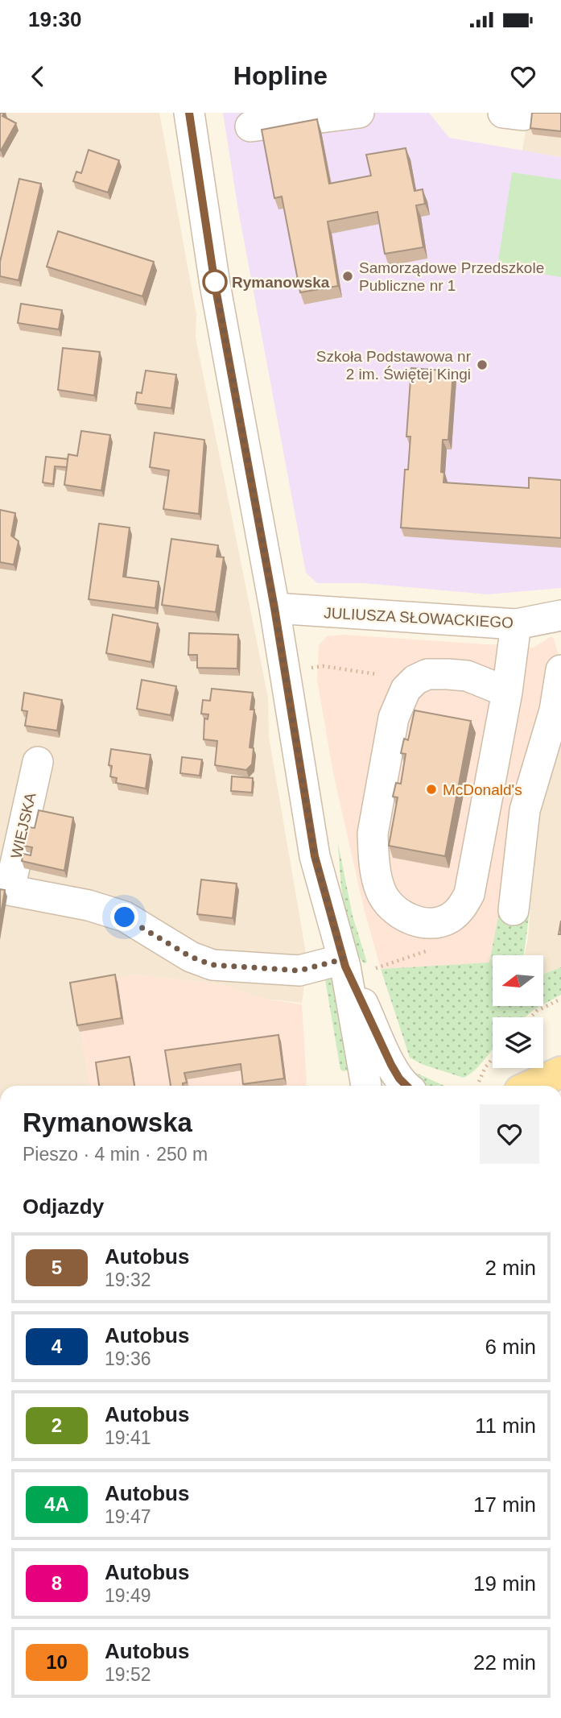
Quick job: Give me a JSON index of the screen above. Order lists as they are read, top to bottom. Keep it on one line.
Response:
{"streets":{"street":["JULIUSZA SŁOWACKIEGO","WIEJSKA"]},"places":["Samorządowe Przedszkole Publiczne nr 1","Rymanowska","Szkoła Podstawowa nr 2 im. Świętej Kingi","McDonald's"],"lines":["bus line 5"],"north":"left","page":{"status":"19:30","header":"Hopline","heading":[["Rymanowska","Pieszo · 4 min · 250 m"],"Odjazdy"],"list":[{"mark":"5","name":"Autobus","note":"19:32","value":"2 min"},{"mark":"4","name":"Autobus","note":"19:36","value":"6 min"},{"mark":"2","name":"Autobus","note":"19:41","value":"11 min"},{"mark":"4A","name":"Autobus","note":"19:47","value":"17 min"},{"mark":"8","name":"Autobus","note":"19:49","value":"19 min"},{"mark":"10","name":"Autobus","note":"19:52","value":"22 min"}]}}
